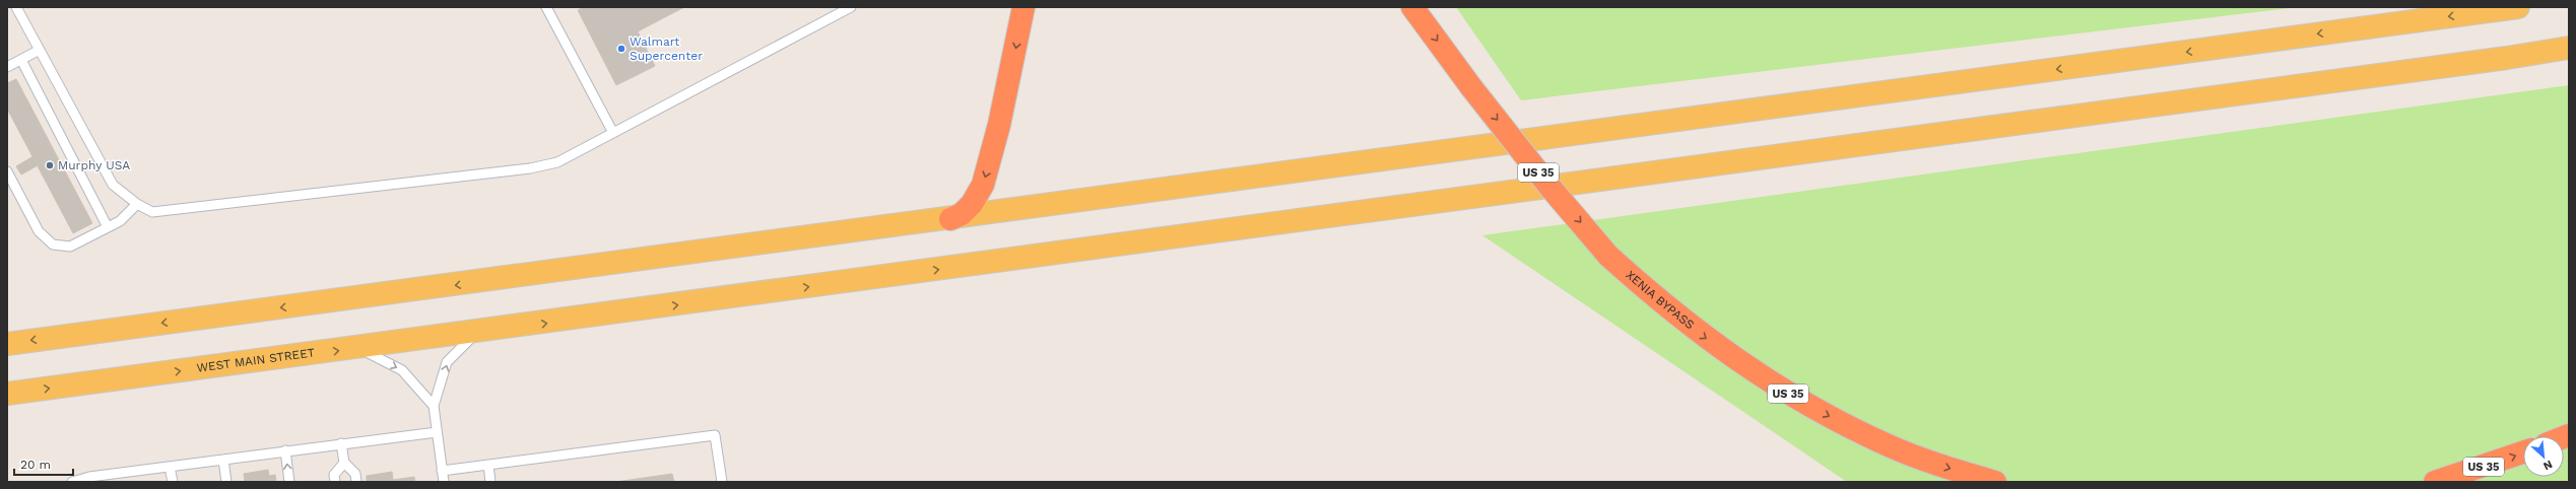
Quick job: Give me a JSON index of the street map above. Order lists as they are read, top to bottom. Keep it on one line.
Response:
{"streets":{"highway":["US 35","XENIA BYPASS"],"main road":["WEST MAIN STREET"]},"one_way":["XENIA BYPASS"],"places":["Walmart Supercenter","Murphy USA"],"scale_bar":"20 m","north":"bottom right"}
